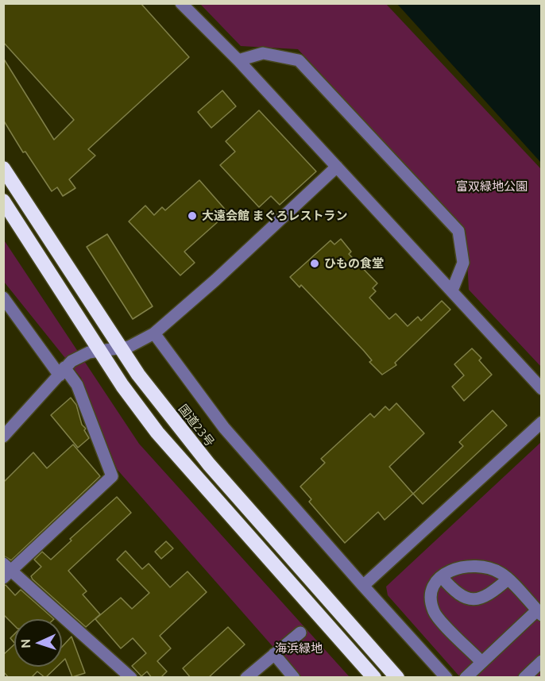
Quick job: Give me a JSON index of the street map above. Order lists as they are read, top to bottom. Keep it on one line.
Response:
{"streets":{"highway":["国道23号"]},"parks":["富双緑地公園","海浜緑地"],"places":["大遠会館 まぐろレストラン","ひもの食堂"],"north":"left"}
